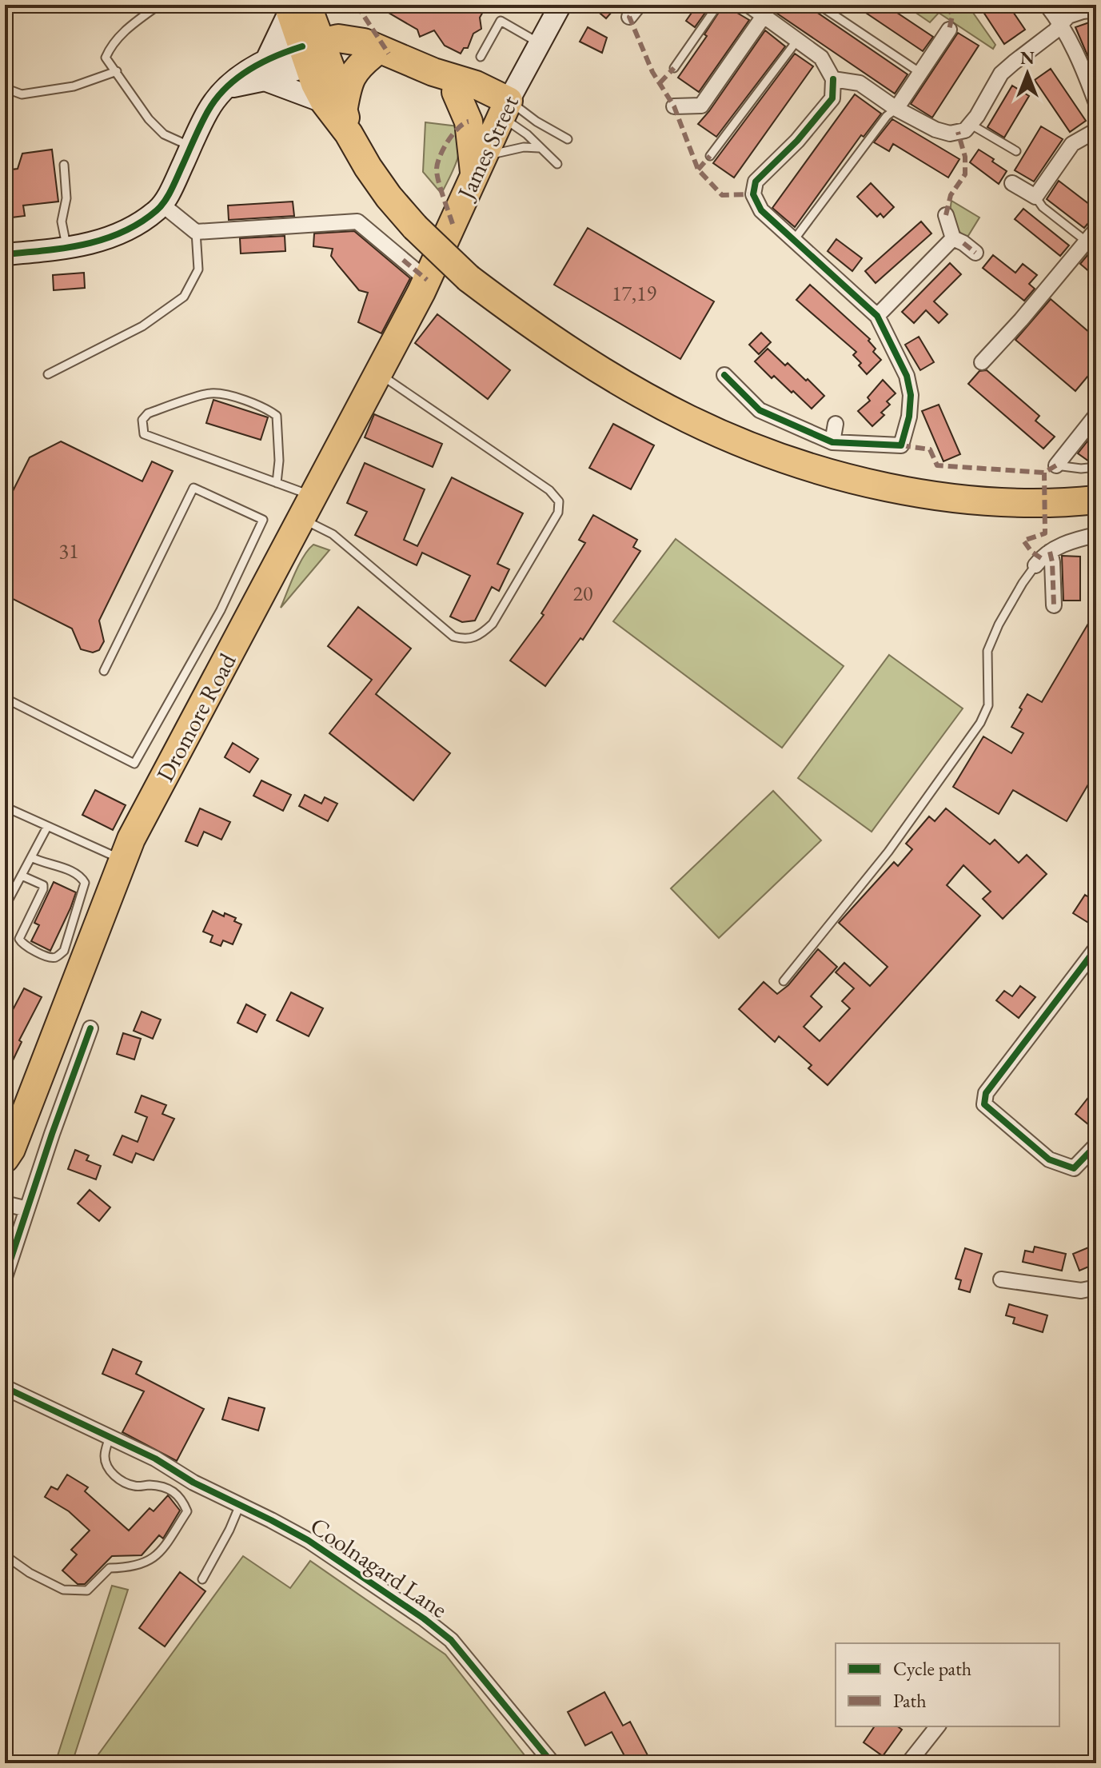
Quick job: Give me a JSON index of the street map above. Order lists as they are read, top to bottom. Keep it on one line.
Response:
{"streets":{"highway":["James Street","Dromore Road"],"street":["Coolnagard Lane"]},"crossings":[["James Street","Dromore Road"]],"house_numbers":["17,19","31","20"],"legend":["Cycle path","Path"],"north":"top"}
